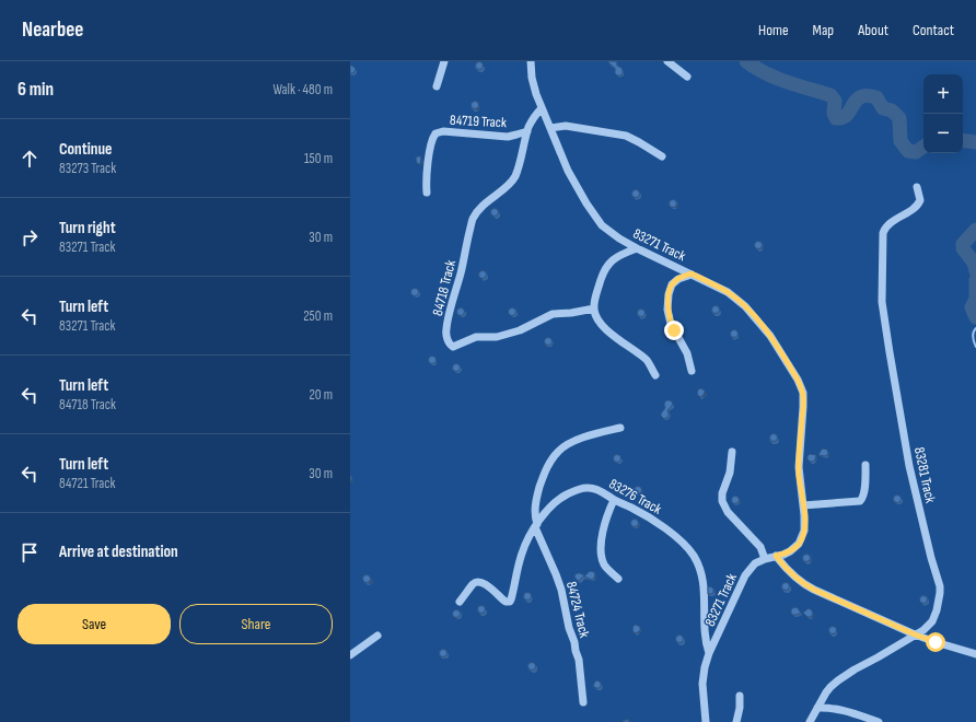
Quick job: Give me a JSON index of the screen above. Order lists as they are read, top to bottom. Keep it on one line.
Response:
{"streets":{"street":["84719 Track","83271 Track","84718 Track","83281 Track","83276 Track","84724 Track"]},"crossings":[["84719 Track","84718 Track"],["83271 Track","84718 Track"],["83271 Track","83276 Track"],["83276 Track","84724 Track"]],"page":{"header":"Nearbee","nav":["Home","Map","About","Contact"],"heading":["6 min","Walk · 480 m"],"map_buttons":["+","−"],"list":[["Continue","83273 Track","150 m"],["Turn right","83271 Track","30 m"],["Turn left","83271 Track","250 m"],["Turn left","84718 Track","20 m"],["Turn left","84721 Track","30 m"],"Arrive at destination"],"buttons":["Save","Share"]}}
